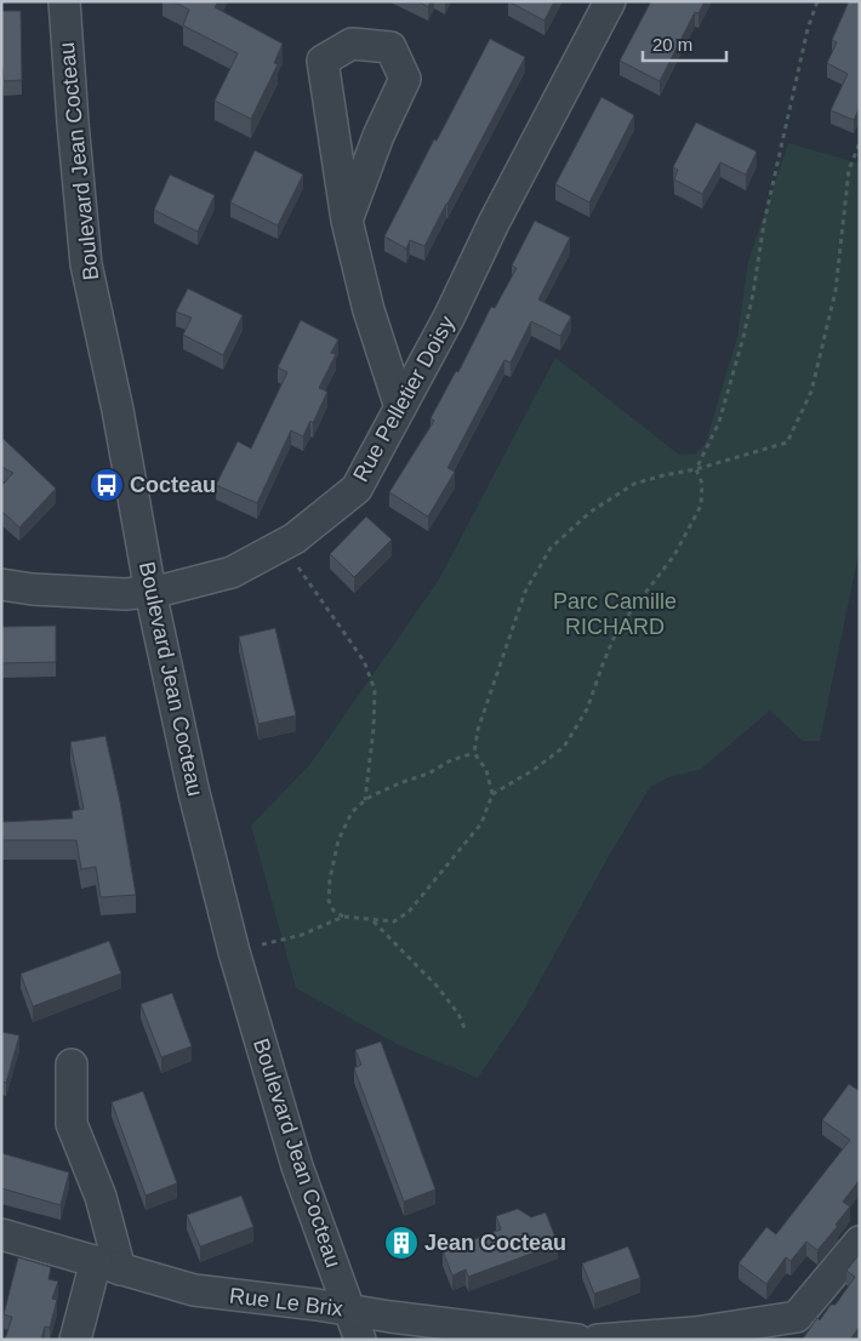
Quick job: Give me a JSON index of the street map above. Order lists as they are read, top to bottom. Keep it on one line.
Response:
{"streets":{"street":["Boulevard Jean Cocteau","Rue Pelletier Doisy","Rue Le Brix"]},"crossings":[["Boulevard Jean Cocteau","Rue Pelletier Doisy"],["Boulevard Jean Cocteau","Rue Le Brix"]],"parks":["Parc Camille RICHARD"],"places":{"bus stop":["Cocteau"],"building":["Jean Cocteau"]},"scale_bar":"20 m"}
